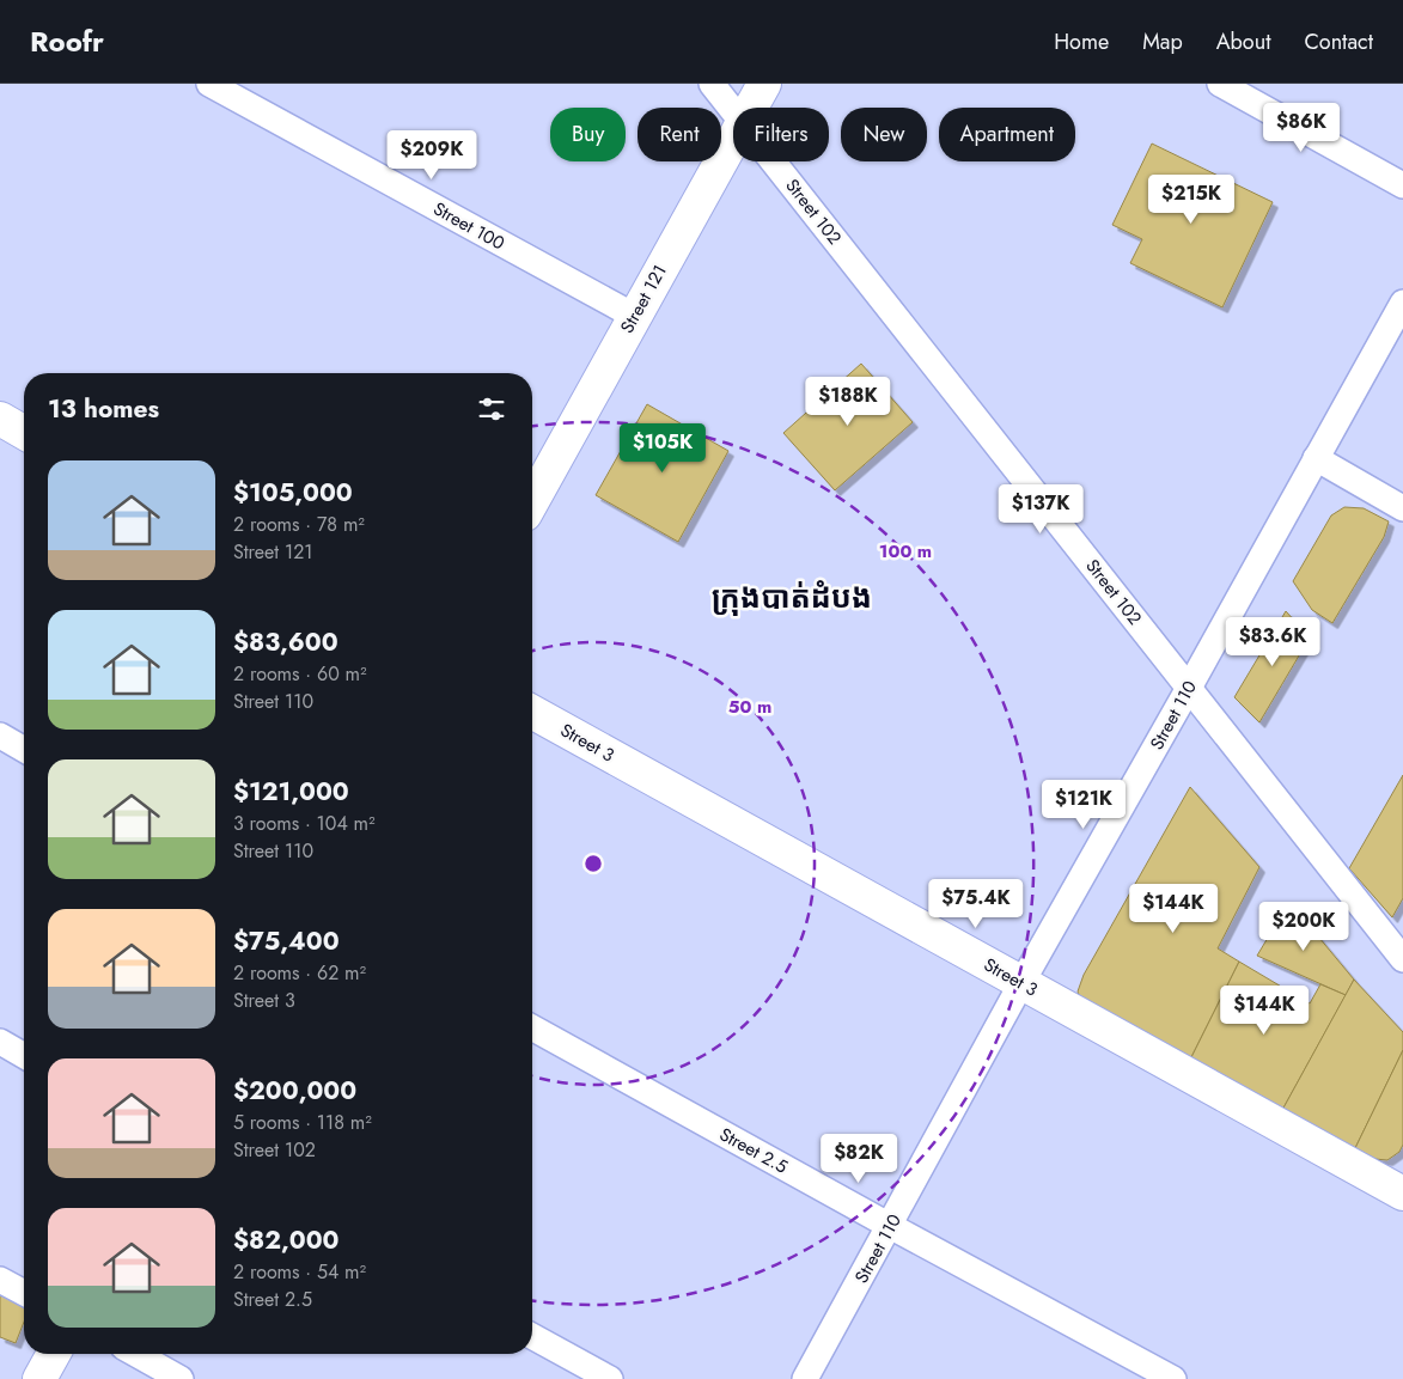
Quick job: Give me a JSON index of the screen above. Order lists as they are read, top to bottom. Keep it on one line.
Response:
{"streets":{"street":["Street 102","Street 100","Street 121","Street 110","Street 3","Street 2.5"]},"crossings":[["Street 102","Street 110"],["Street 100","Street 121"],["Street 110","Street 3"],["Street 110","Street 2.5"]],"districts":["ក្រុងបាត់ដំបង"],"page":{"header":"Roofr","nav":["Home","Map","About","Contact"],"price":["$86K","$209K","$215K","$188K","$105K","$137K","$83.6K","$121K","$75.4K","$144K","$200K","$144K","$82K"],"chip":["Buy","Rent","Filters","New","Apartment"],"heading":"13 homes","list":[{"name":"$105,000","note":"2 rooms · 78 m² · Street 121"},{"name":"$83,600","note":"2 rooms · 60 m² · Street 110"},{"name":"$121,000","note":"3 rooms · 104 m² · Street 110"},{"name":"$75,400","note":"2 rooms · 62 m² · Street 3"},{"name":"$200,000","note":"5 rooms · 118 m² · Street 102"},{"name":"$82,000","note":"2 rooms · 54 m² · Street 2.5"}]},"rings":["100 m","50 m"]}
